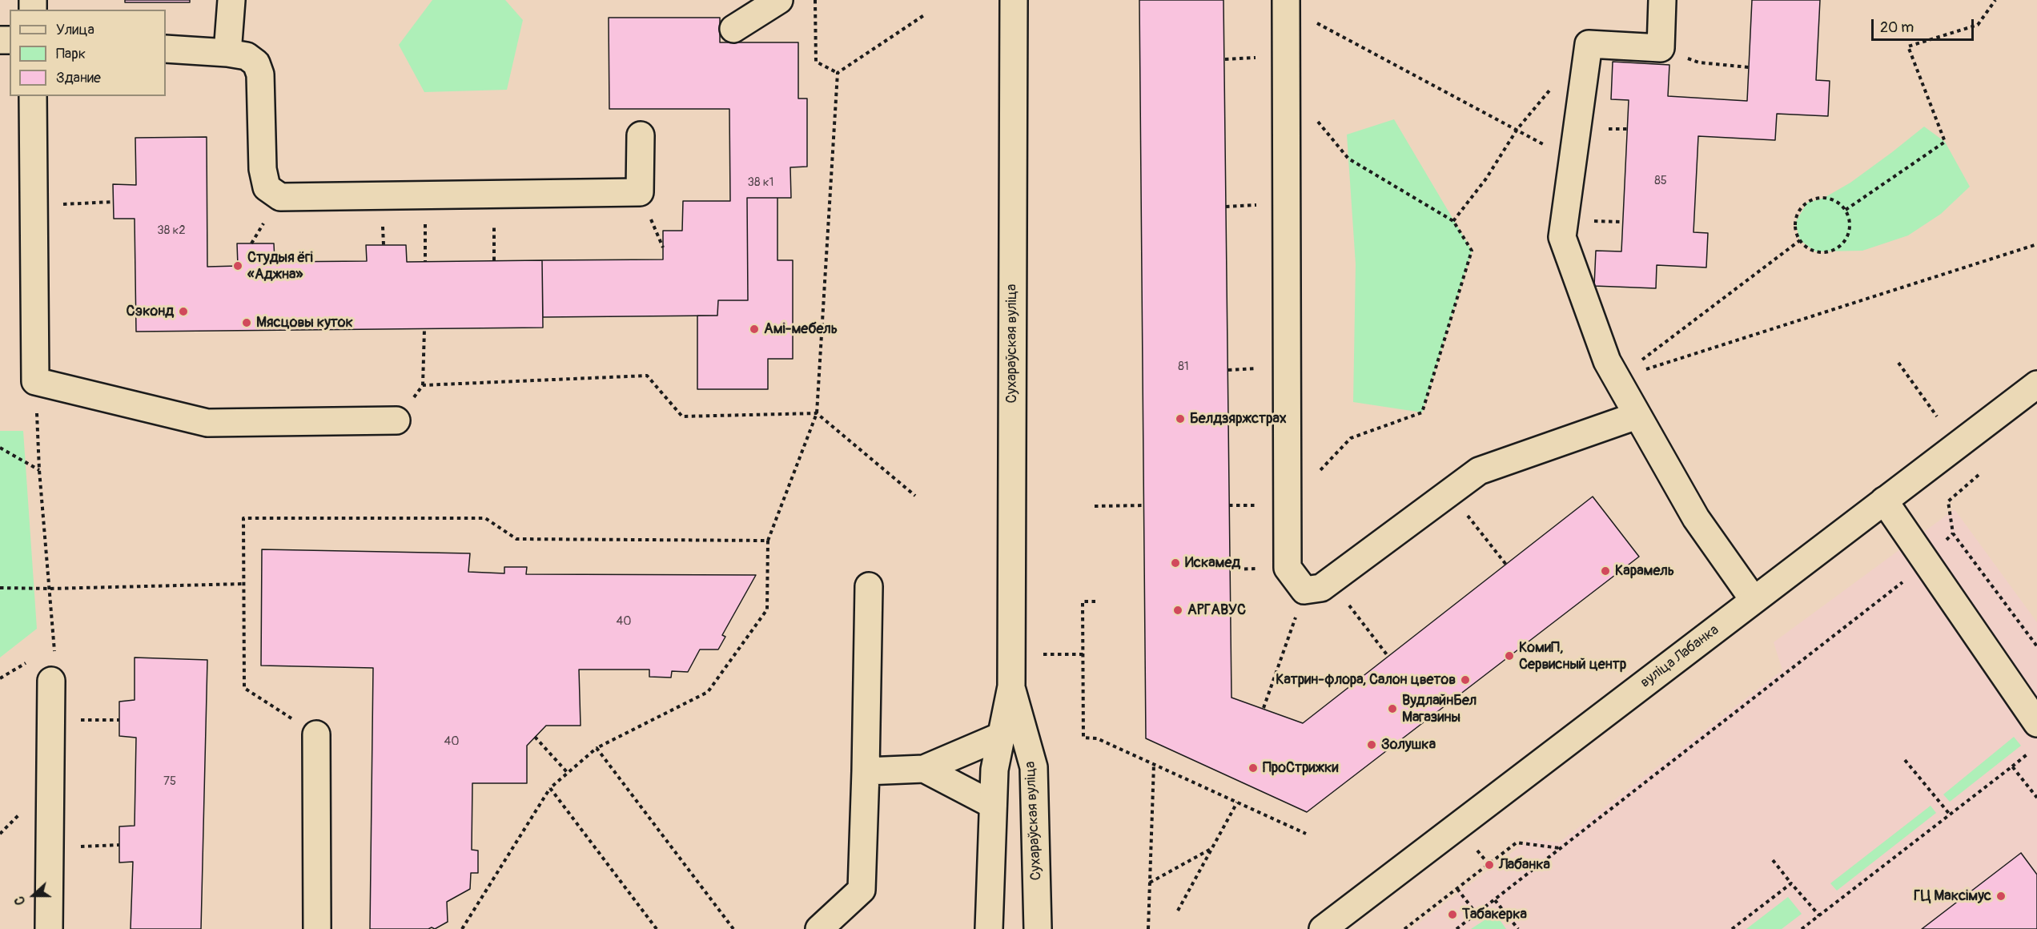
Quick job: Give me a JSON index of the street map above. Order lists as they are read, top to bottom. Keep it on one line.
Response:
{"streets":{"main road":["Сухараўская вуліца","вуліца Лабанка"]},"places":["Студыя ёгі «Аджна»","Сэконд","Мясцовы куток","Амі-мебель","Белдзяржстрах","Искамед","Карамель","АРГАВУС","КомиП, Сервисный центр","Катрин-флора, Салон цветов","ВудлайнБел Магазины","Золушка","ПроСтрижки","Лабанка","ГЦ Максімус","Табакерка"],"house_numbers":["85","38 к1","38 к2","81","40","40","75"],"legend":["Улица","Парк","Здание"],"scale_bar":"20 m","north":"left"}
